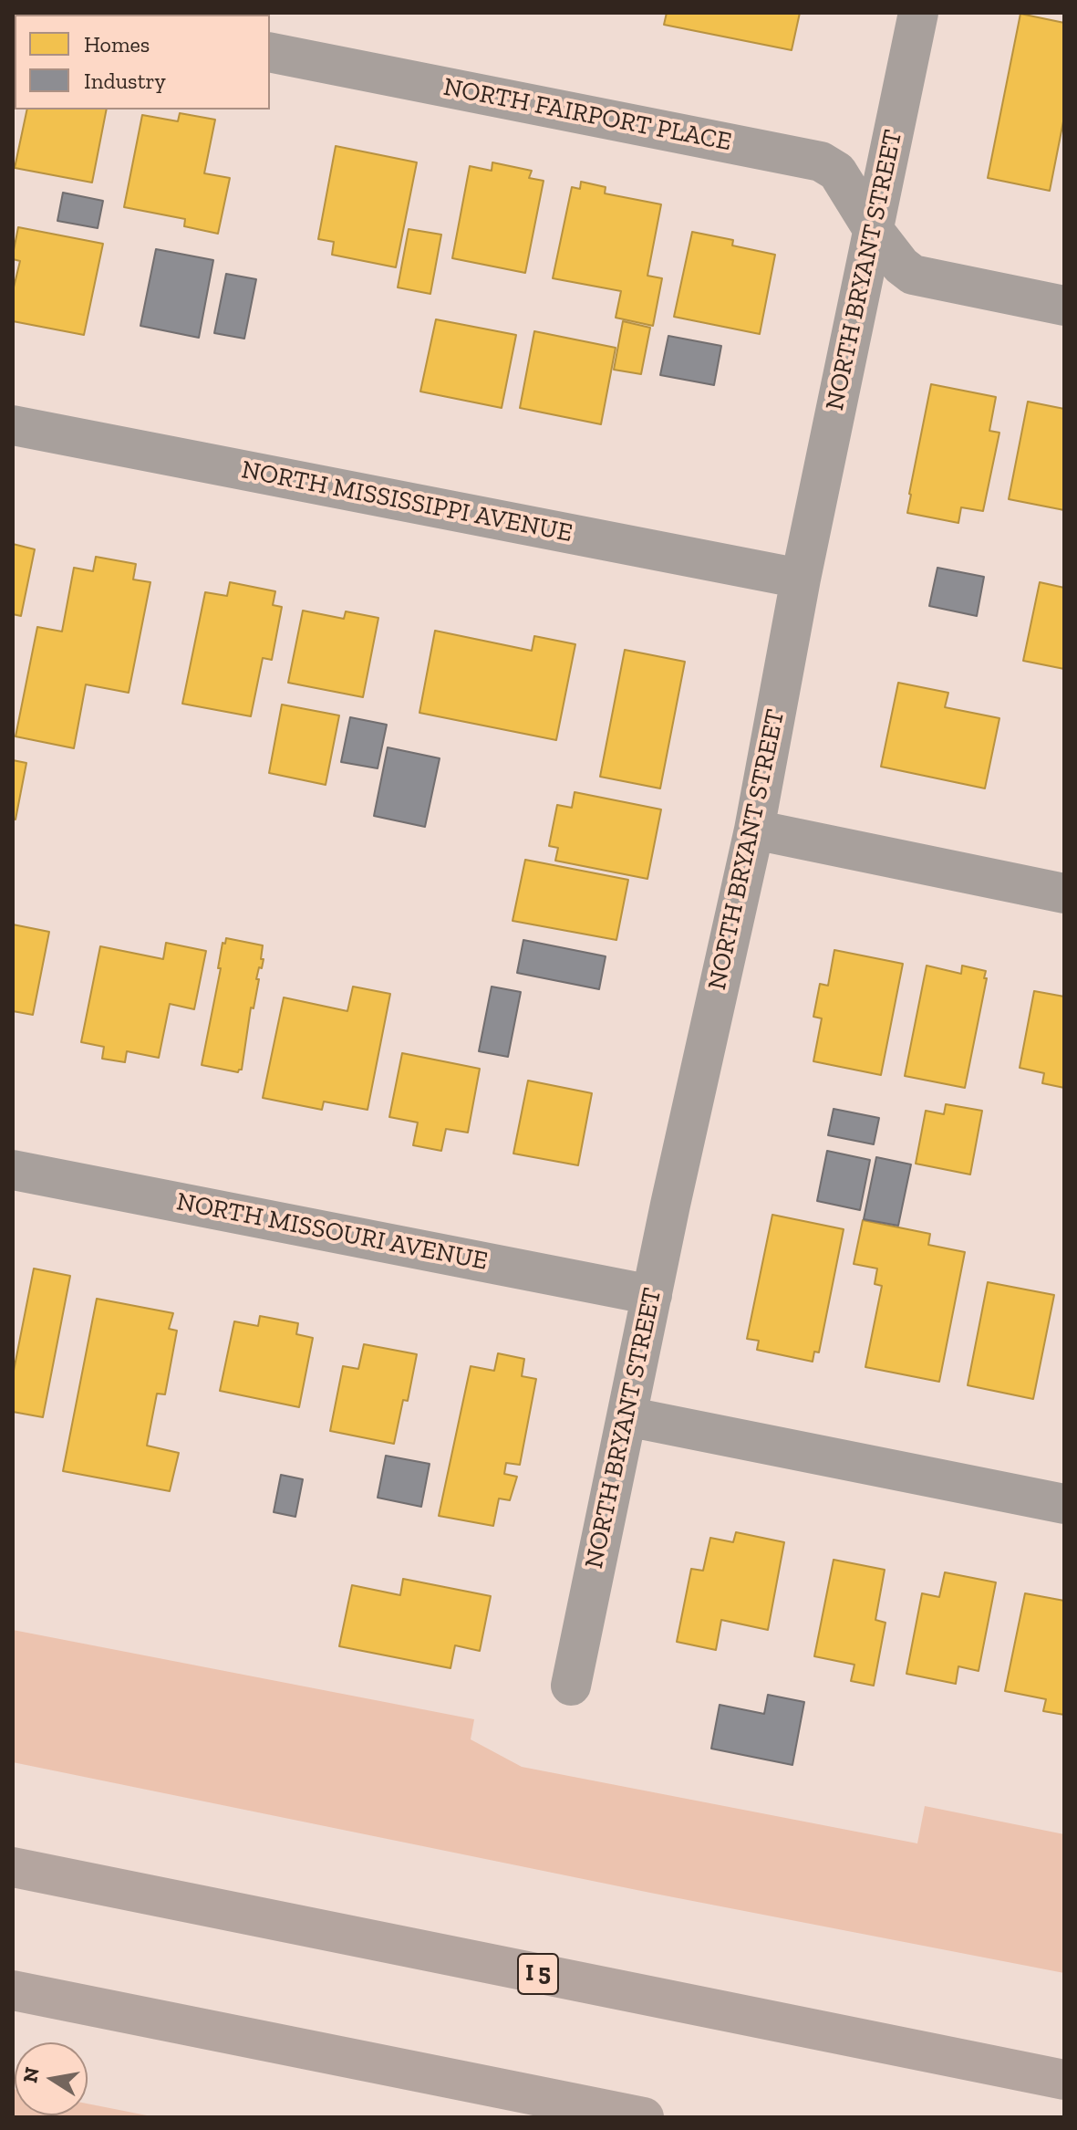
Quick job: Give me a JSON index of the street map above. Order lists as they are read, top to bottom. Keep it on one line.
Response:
{"streets":{"highway":["I 5"],"street":["NORTH FAIRPORT PLACE","NORTH BRYANT STREET","NORTH MISSISSIPPI AVENUE","NORTH MISSOURI AVENUE"]},"crossings":[["NORTH FAIRPORT PLACE","NORTH BRYANT STREET"],["NORTH BRYANT STREET","NORTH MISSISSIPPI AVENUE"],["NORTH BRYANT STREET","NORTH MISSOURI AVENUE"]],"legend":["Homes","Industry"],"north":"left"}
